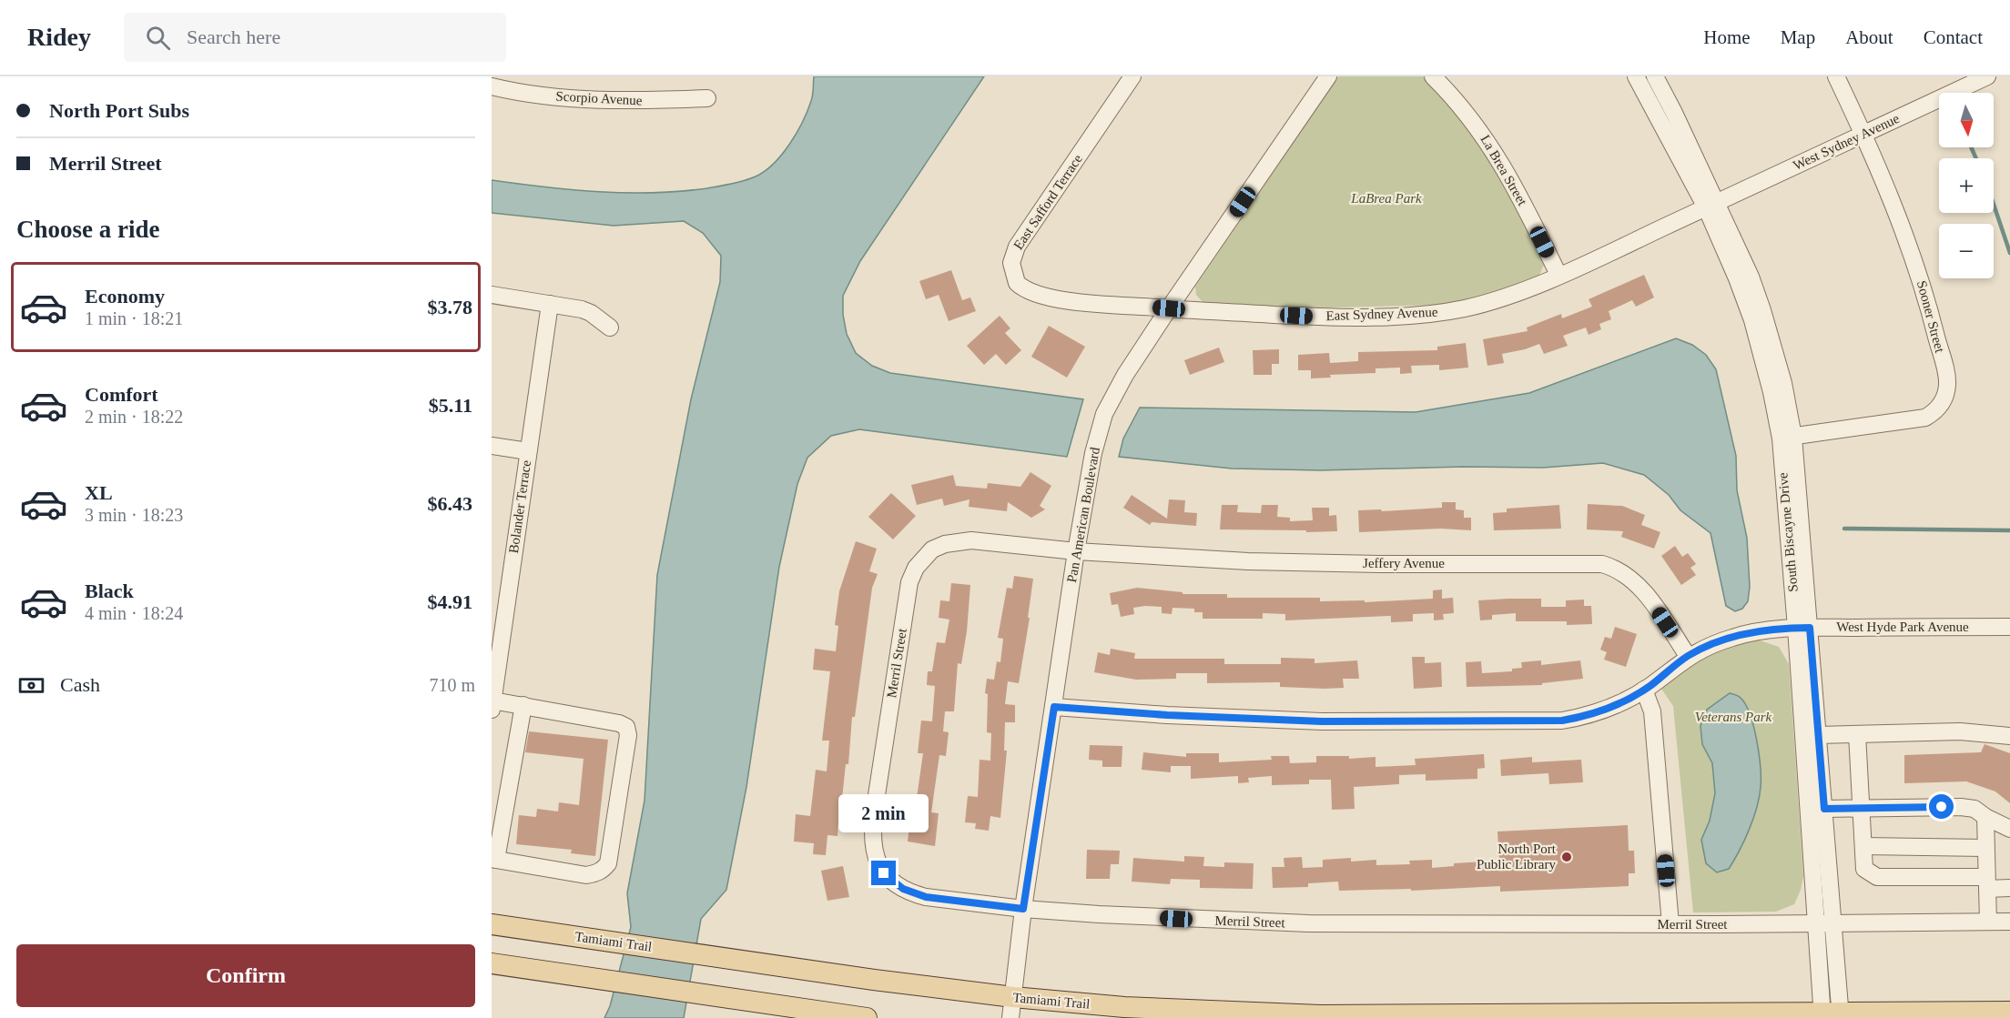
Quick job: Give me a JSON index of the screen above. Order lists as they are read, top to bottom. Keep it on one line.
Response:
{"streets":{"main road":["Tamiami Trail"],"street":["Scorpio Avenue","West Sydney Avenue","La Brea Street","East Safford Terrace","East Sydney Avenue","Sooner Street","Bolander Terrace","Pan American Boulevard","South Biscayne Drive","Jeffery Avenue","West Hyde Park Avenue","Merril Street"]},"crossings":[["West Sydney Avenue","East Sydney Avenue"],["West Sydney Avenue","Sooner Street"],["West Sydney Avenue","South Biscayne Drive"],["La Brea Street","East Sydney Avenue"],["East Safford Terrace","East Sydney Avenue"],["East Safford Terrace","Pan American Boulevard"],["East Sydney Avenue","Pan American Boulevard"],["East Sydney Avenue","South Biscayne Drive"],["Sooner Street","South Biscayne Drive"],["Pan American Boulevard","Jeffery Avenue"],["Pan American Boulevard","West Hyde Park Avenue"],["Pan American Boulevard","Merril Street"],["Pan American Boulevard","Tamiami Trail"],["South Biscayne Drive","West Hyde Park Avenue"],["South Biscayne Drive","Merril Street"],["South Biscayne Drive","Tamiami Trail"],["Jeffery Avenue","West Hyde Park Avenue"],["Jeffery Avenue","Merril Street"]],"parks":["LaBrea Park","Veterans Park"],"places":["North Port Public Library"],"north":"bottom","page":{"header":"Ridey","search":"Search here","nav":["Home","Map","About","Contact"],"banner":["North Port Subs","Merril Street"],"map_buttons":["+","−"],"heading":"Choose a ride","list":[{"name":"Economy","note":"1 min · 18:21","value":"$3.78"},{"name":"Comfort","note":"2 min · 18:22","value":"$5.11"},{"name":"XL","note":"3 min · 18:23","value":"$6.43"},{"name":"Black","note":"4 min · 18:24","value":"$4.91"}],"pay":["Cash","710 m"],"bubble":"2 min","buttons":"Confirm"}}
